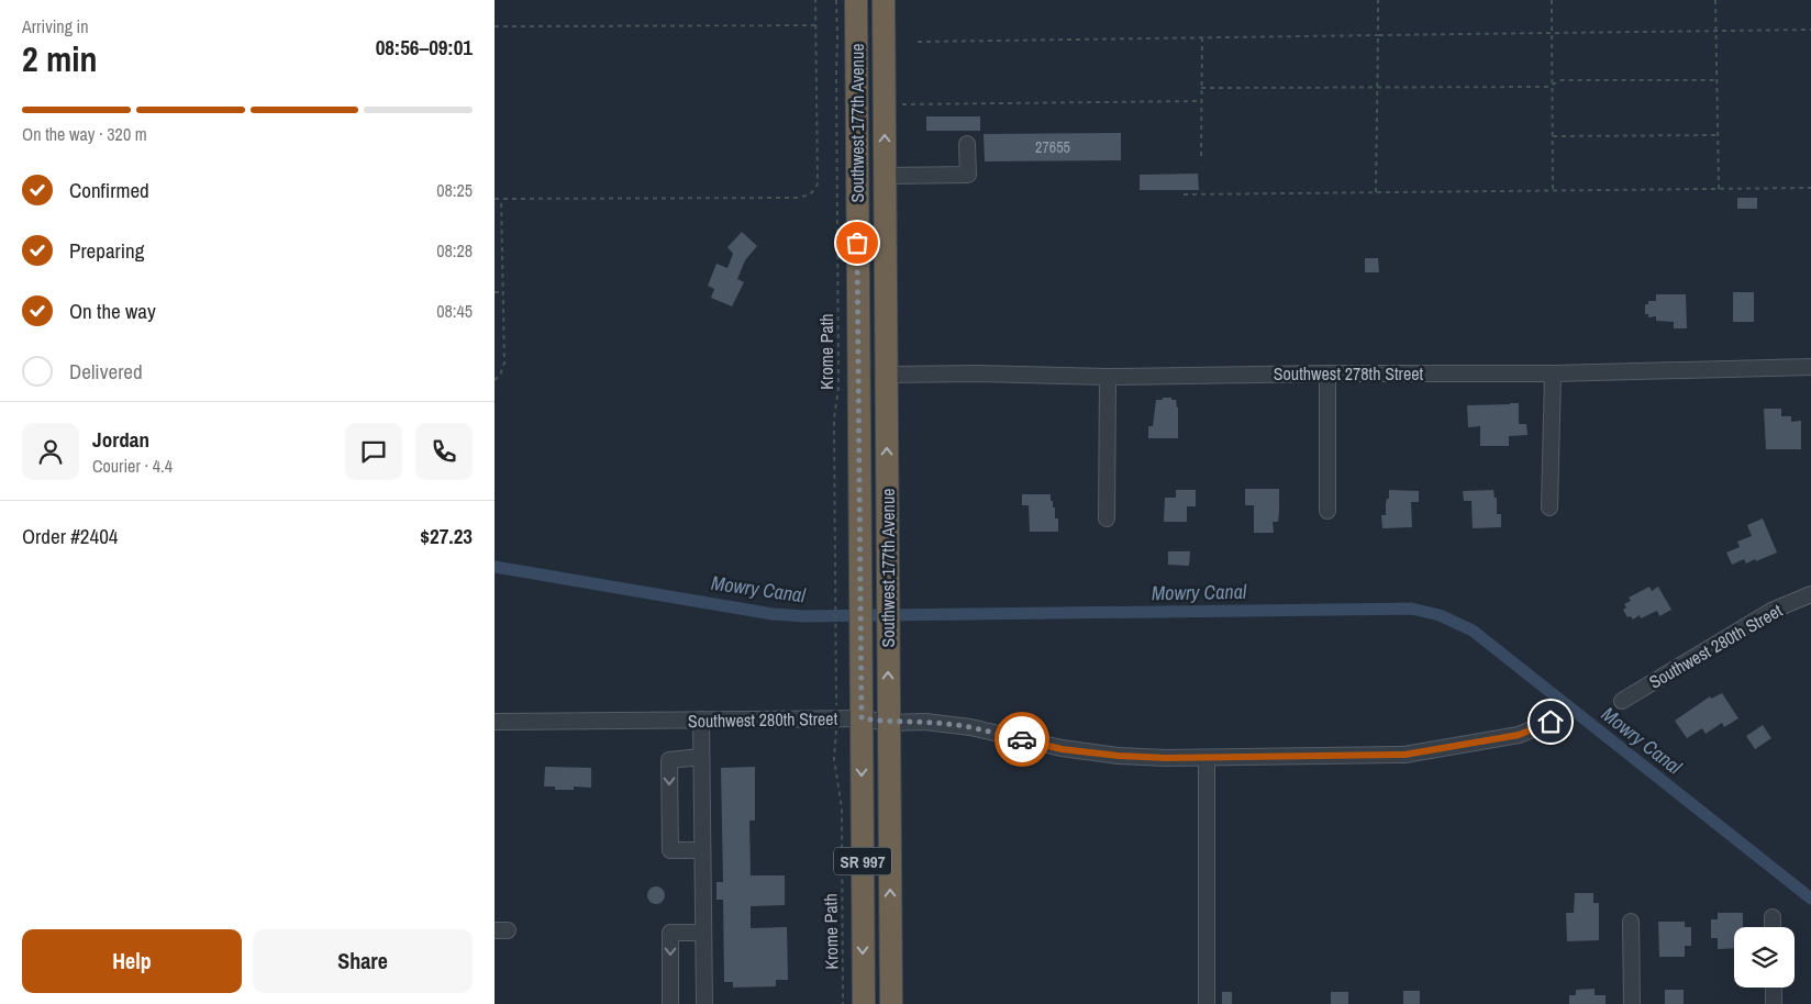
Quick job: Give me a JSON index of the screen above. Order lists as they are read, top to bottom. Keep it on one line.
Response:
{"streets":{"highway":["Southwest 177th Avenue","SR 997"],"street":["Southwest 278th Street","Southwest 280th Street"],"path":["Krome Path"]},"crossings":[["Southwest 177th Avenue","Southwest 278th Street"],["Southwest 177th Avenue","Southwest 280th Street"]],"water":["Mowry Canal"],"house_numbers":["27655"],"page":{"heading":["2 min","Arriving in","08:56–09:01"],"panel":["Jordan","Courier · 4.4","Order #2404","$27.23"],"bar":"On the way · 320 m","list":[["Confirmed","08:25"],["Preparing","08:28"],["On the way","08:45"],"Delivered"],"buttons":["Help","Share"]}}
